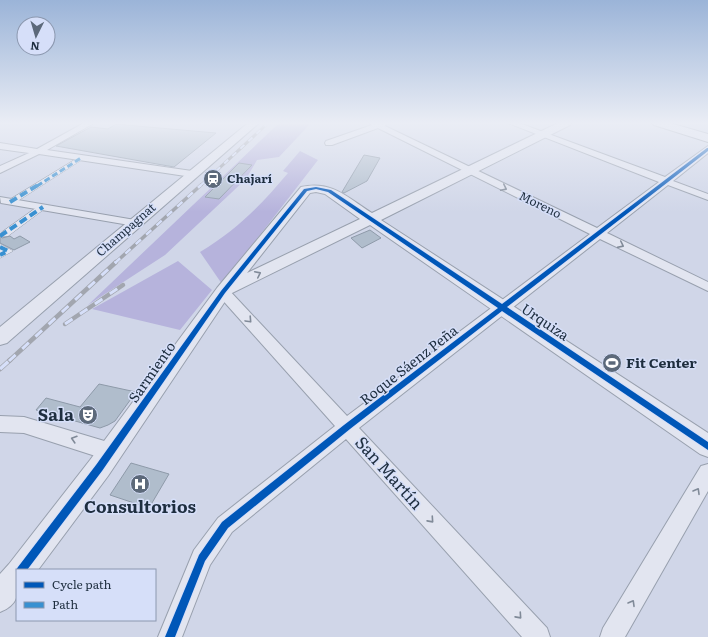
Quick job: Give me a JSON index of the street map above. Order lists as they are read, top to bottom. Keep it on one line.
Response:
{"streets":{"street":["Moreno","Champagnat","Urquiza","Roque Sáenz Peña","Sarmiento","San Martín"]},"crossings":[["Moreno","Roque Sáenz Peña"],["Urquiza","Roque Sáenz Peña"],["Urquiza","Sarmiento"],["Roque Sáenz Peña","San Martín"],["Sarmiento","San Martín"]],"one_way":["San Martín"],"places":{"station":["Chajarí"],"sports":["Fit Center"],"theatre":["Sala"],"hospital":["Consultorios"]},"legend":["Cycle path","Path"],"north":"bottom"}
